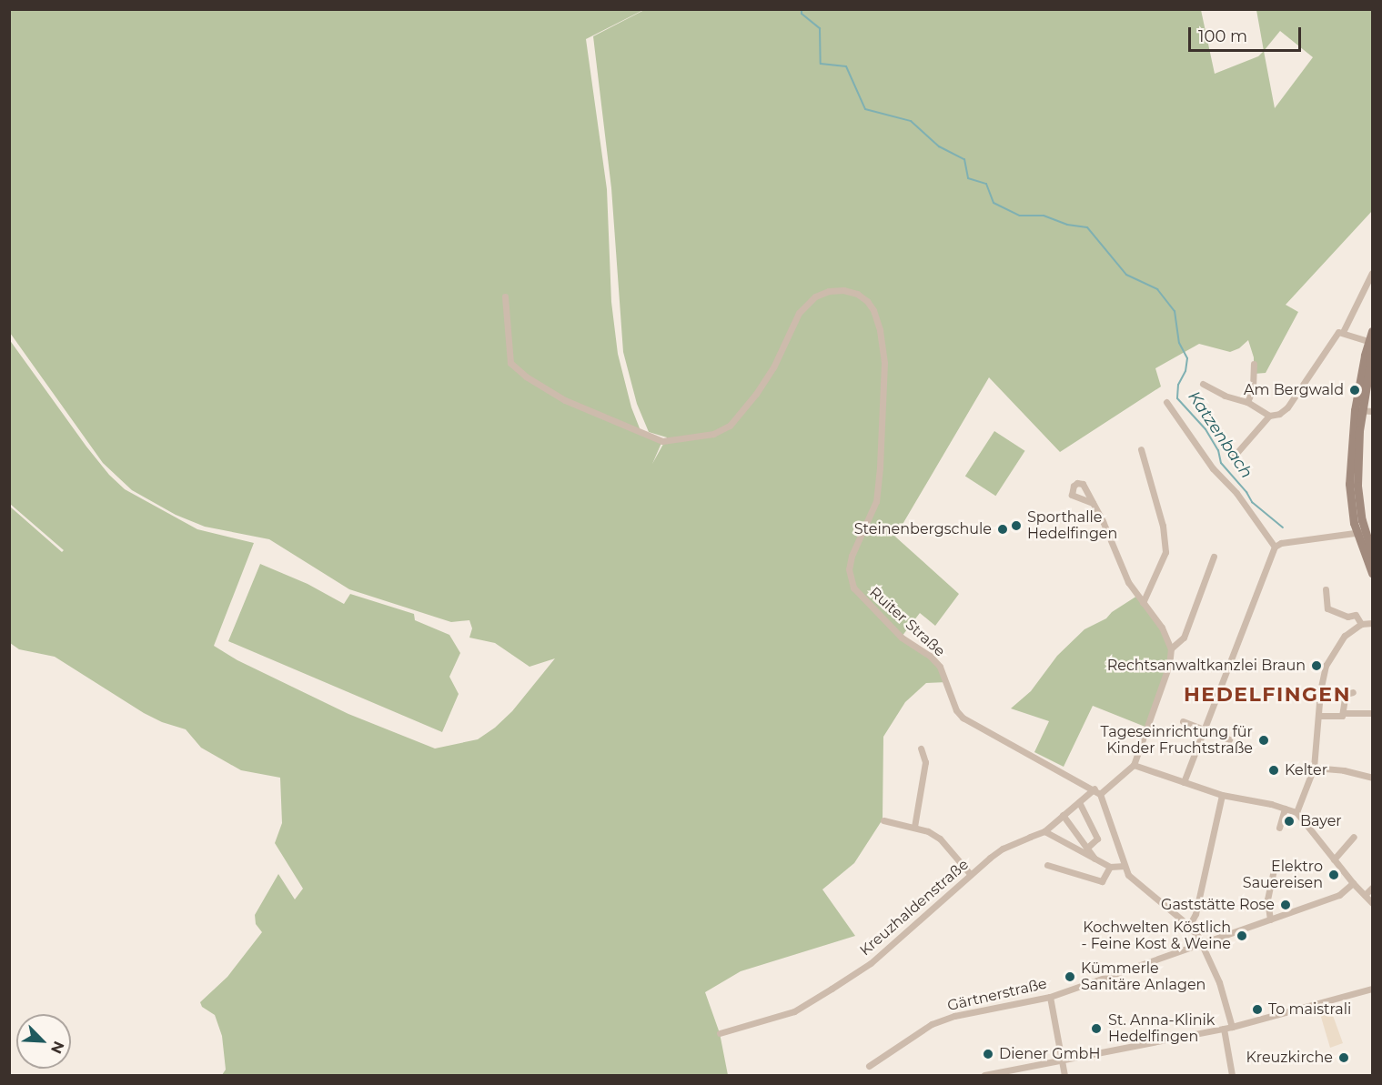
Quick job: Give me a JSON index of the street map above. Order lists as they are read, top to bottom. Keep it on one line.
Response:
{"streets":{"street":["Ruiter Straße","Kreuzhaldenstraße","Gärtnerstraße"]},"crossings":[["Ruiter Straße","Gärtnerstraße"]],"districts":["HEDELFINGEN"],"water":["Katzenbach"],"places":["Am Bergwald","Sporthalle Hedelfingen","Steinenbergschule","Rechtsanwaltkanzlei Braun","Tageseinrichtung für Kinder Fruchtstraße","Kelter","Bayer","Elektro Sauereisen","Gaststätte Rose","Kochwelten Köstlich - Feine Kost & Weine","Kümmerle Sanitäre Anlagen","To maistrali","St. Anna-Klinik Hedelfingen","Diener GmbH","Kreuzkirche"],"scale_bar":"100 m","north":"bottom right"}
